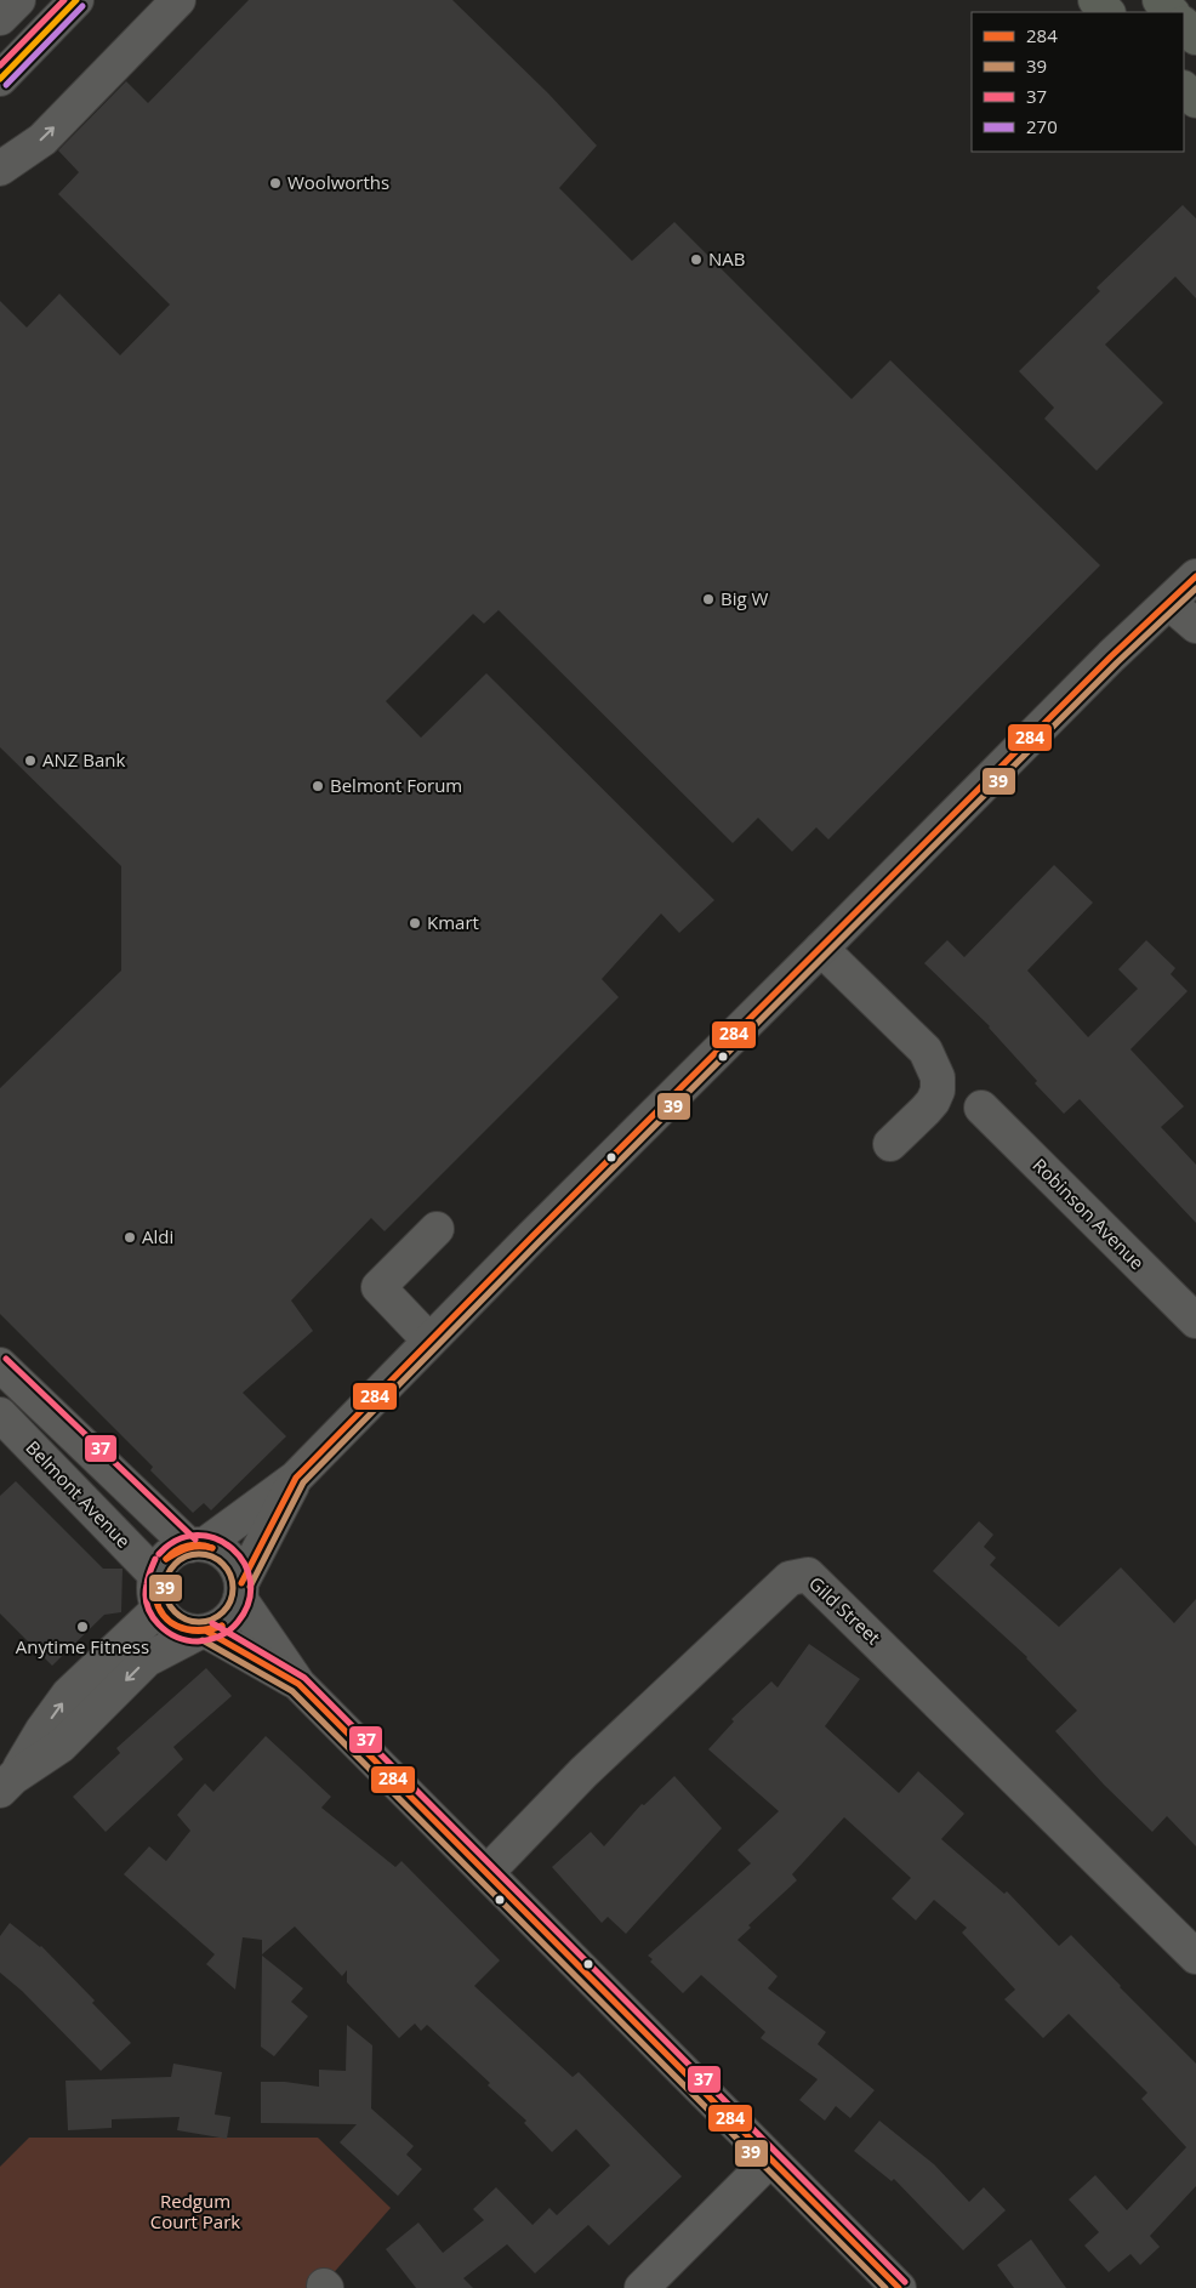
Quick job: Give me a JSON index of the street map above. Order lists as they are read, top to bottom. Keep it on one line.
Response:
{"streets":{"street":["Robinson Avenue","Belmont Avenue","Gild Street"]},"crossings":[["Belmont Avenue","Gild Street"]],"parks":["Redgum Court Park"],"places":["Woolworths","NAB","Big W","ANZ Bank","Belmont Forum","Kmart","Aldi","Anytime Fitness"],"lines":["transit line 37","transit line 270","transit line 284","transit line 39"],"legend":["284","39","37","270"]}
